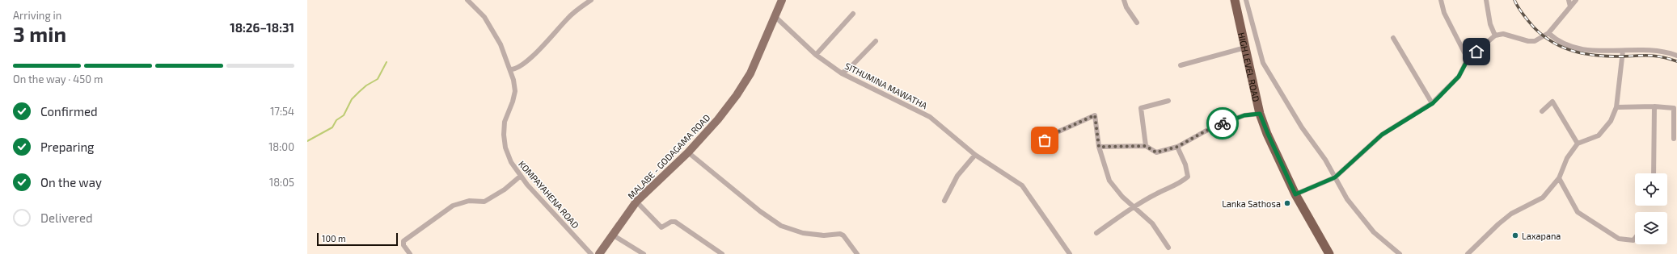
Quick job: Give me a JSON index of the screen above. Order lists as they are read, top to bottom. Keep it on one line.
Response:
{"streets":{"highway":["HIGH LEVEL ROAD"],"main road":["MALABE - GODAGAMA ROAD"],"street":["SITHUMINA MAWATHA","KOMPAYAHENA ROAD"]},"crossings":[["SITHUMINA MAWATHA","MALABE - GODAGAMA ROAD"]],"places":["Lanka Sathosa","Laxapana"],"scale_bar":"100 m","page":{"heading":["3 min","Arriving in","18:26–18:31"],"bar":"On the way · 450 m","list":[["Confirmed","17:54"],["Preparing","18:00"],["On the way","18:05"],"Delivered"],"scale":"100 m"}}
